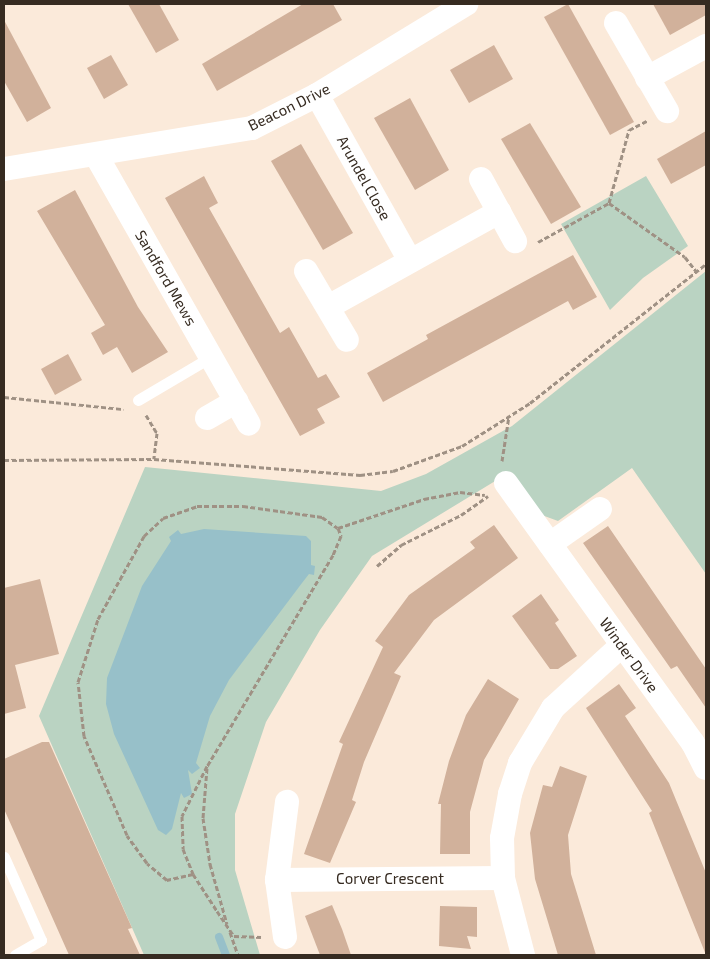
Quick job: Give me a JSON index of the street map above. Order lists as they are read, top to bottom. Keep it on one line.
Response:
{"streets":{"street":["Beacon Drive","Arundel Close","Sandford Mews","Winder Drive","Corver Crescent"]},"crossings":[["Beacon Drive","Arundel Close"],["Beacon Drive","Sandford Mews"]]}
